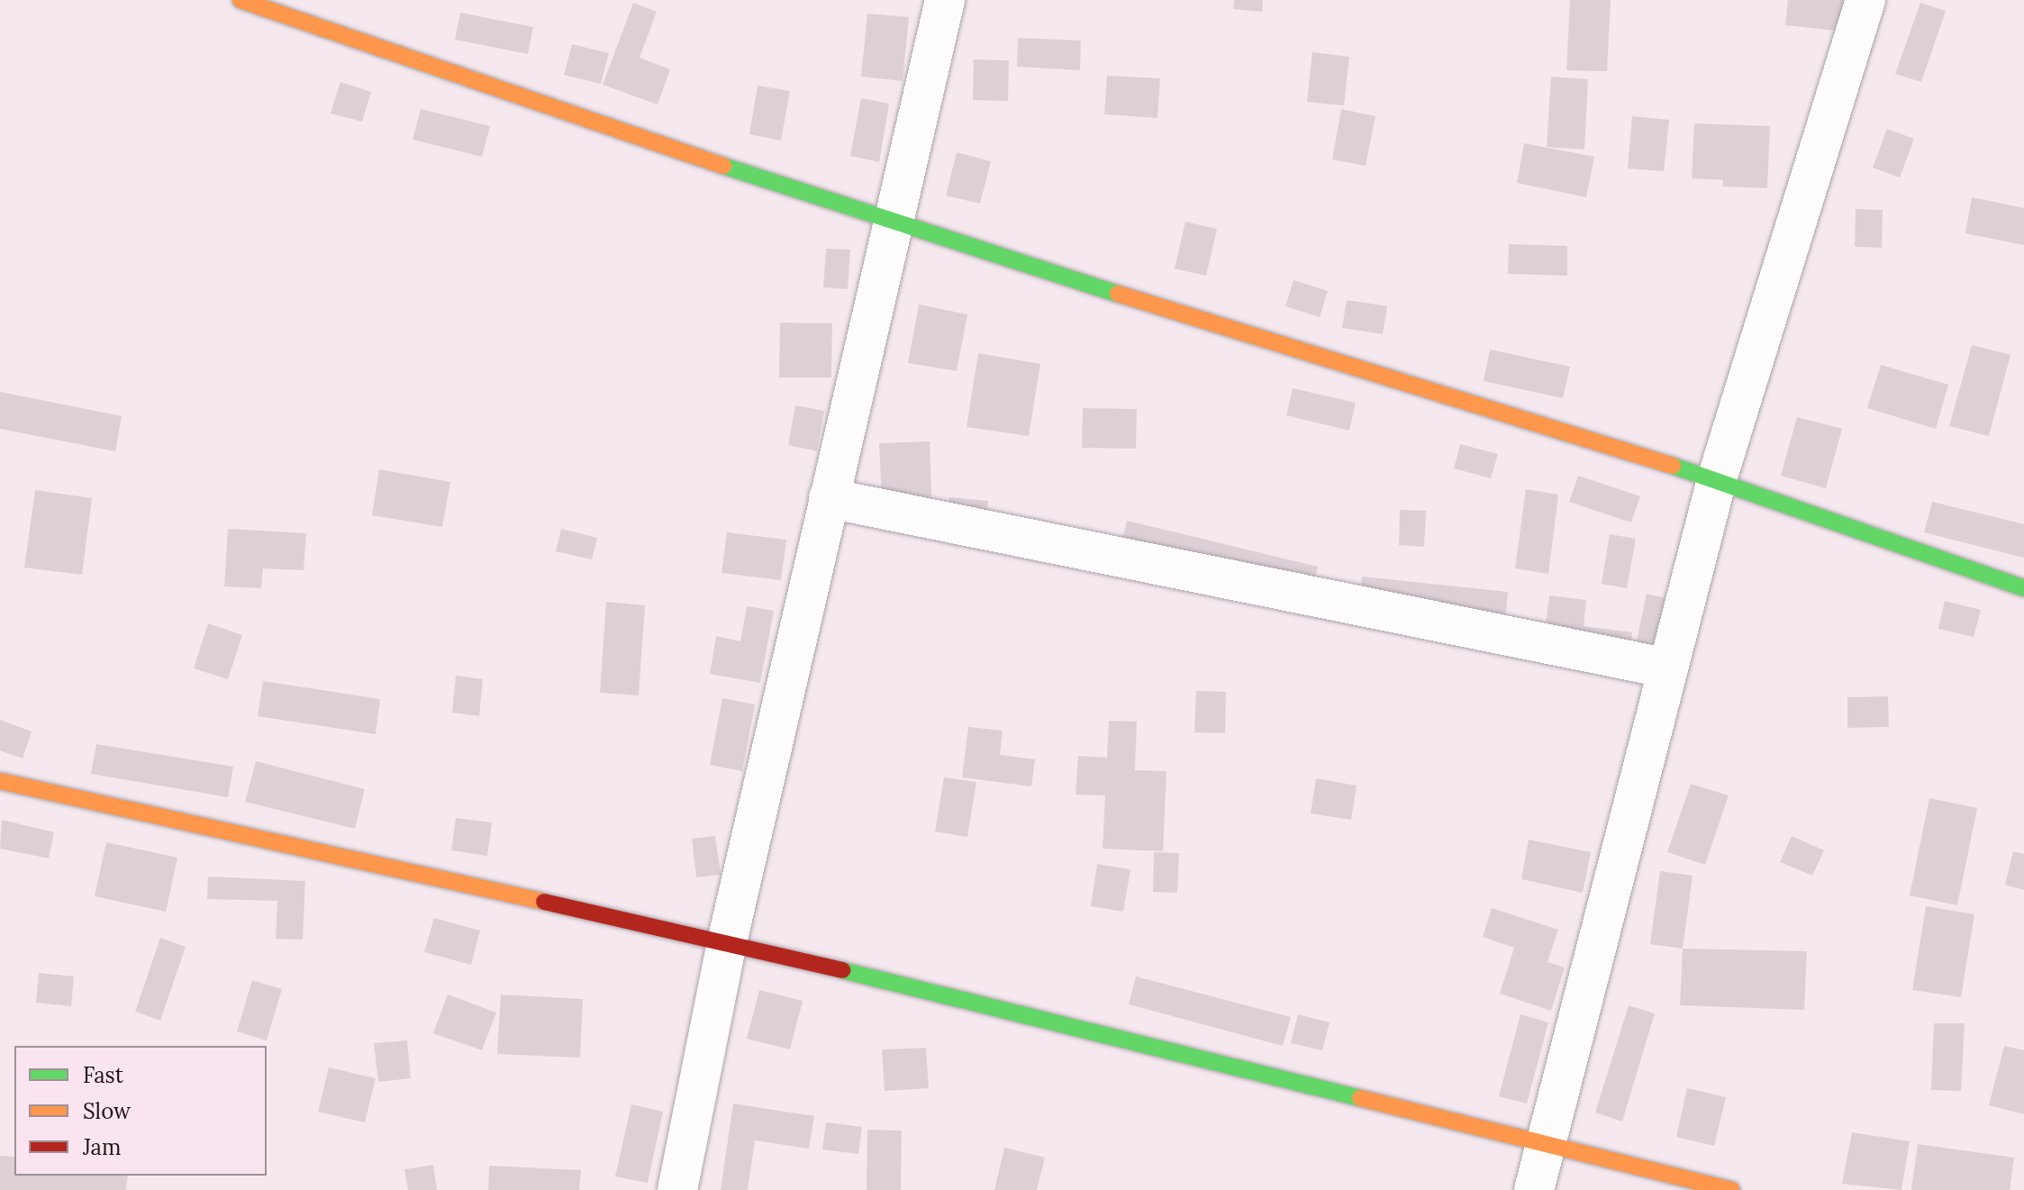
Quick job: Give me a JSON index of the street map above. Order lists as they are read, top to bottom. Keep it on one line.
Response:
{"legend":["Fast","Slow","Jam"]}
